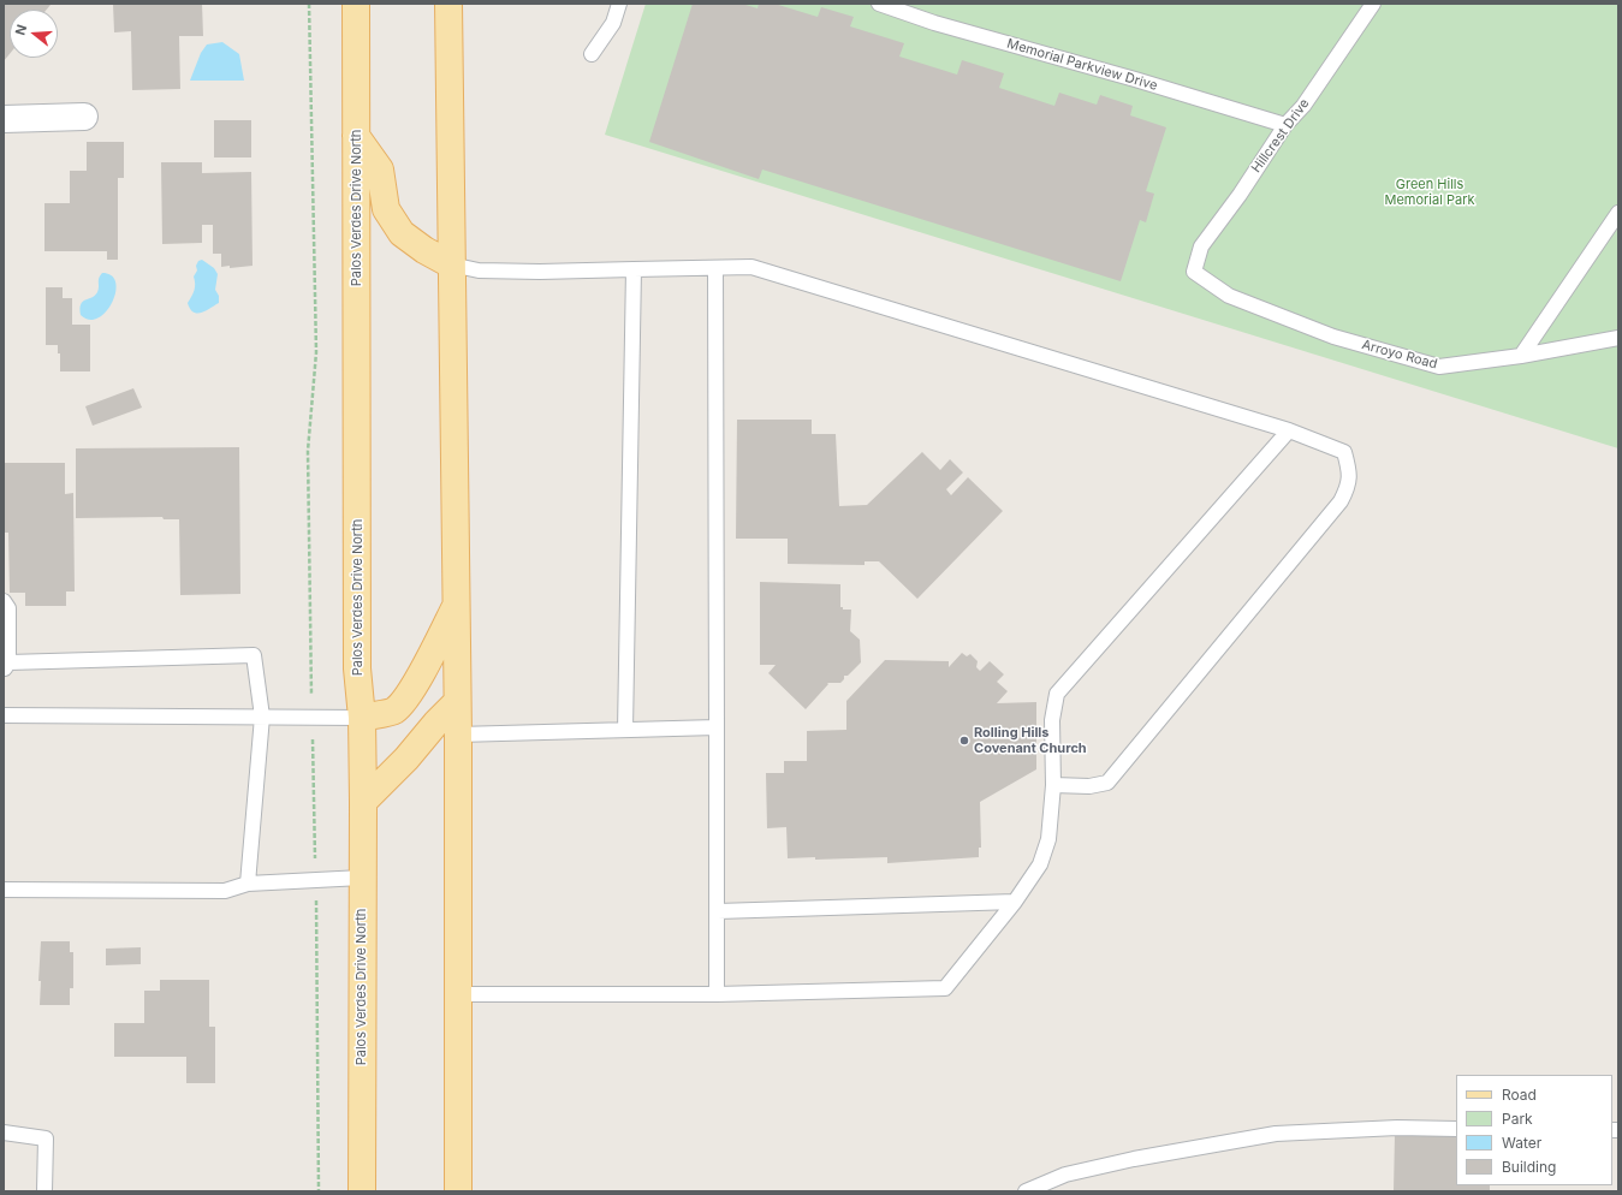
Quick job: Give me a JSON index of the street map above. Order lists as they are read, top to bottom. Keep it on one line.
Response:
{"streets":{"main road":["Palos Verdes Drive North"],"lane":["Memorial Parkview Drive","Hillcrest Drive","Arroyo Road"]},"crossings":[["Memorial Parkview Drive","Hillcrest Drive"],["Hillcrest Drive","Arroyo Road"]],"parks":["Green Hills Memorial Park"],"places":["Rolling Hills Covenant Church"],"legend":["Road","Park","Water","Building"],"north":"left"}
